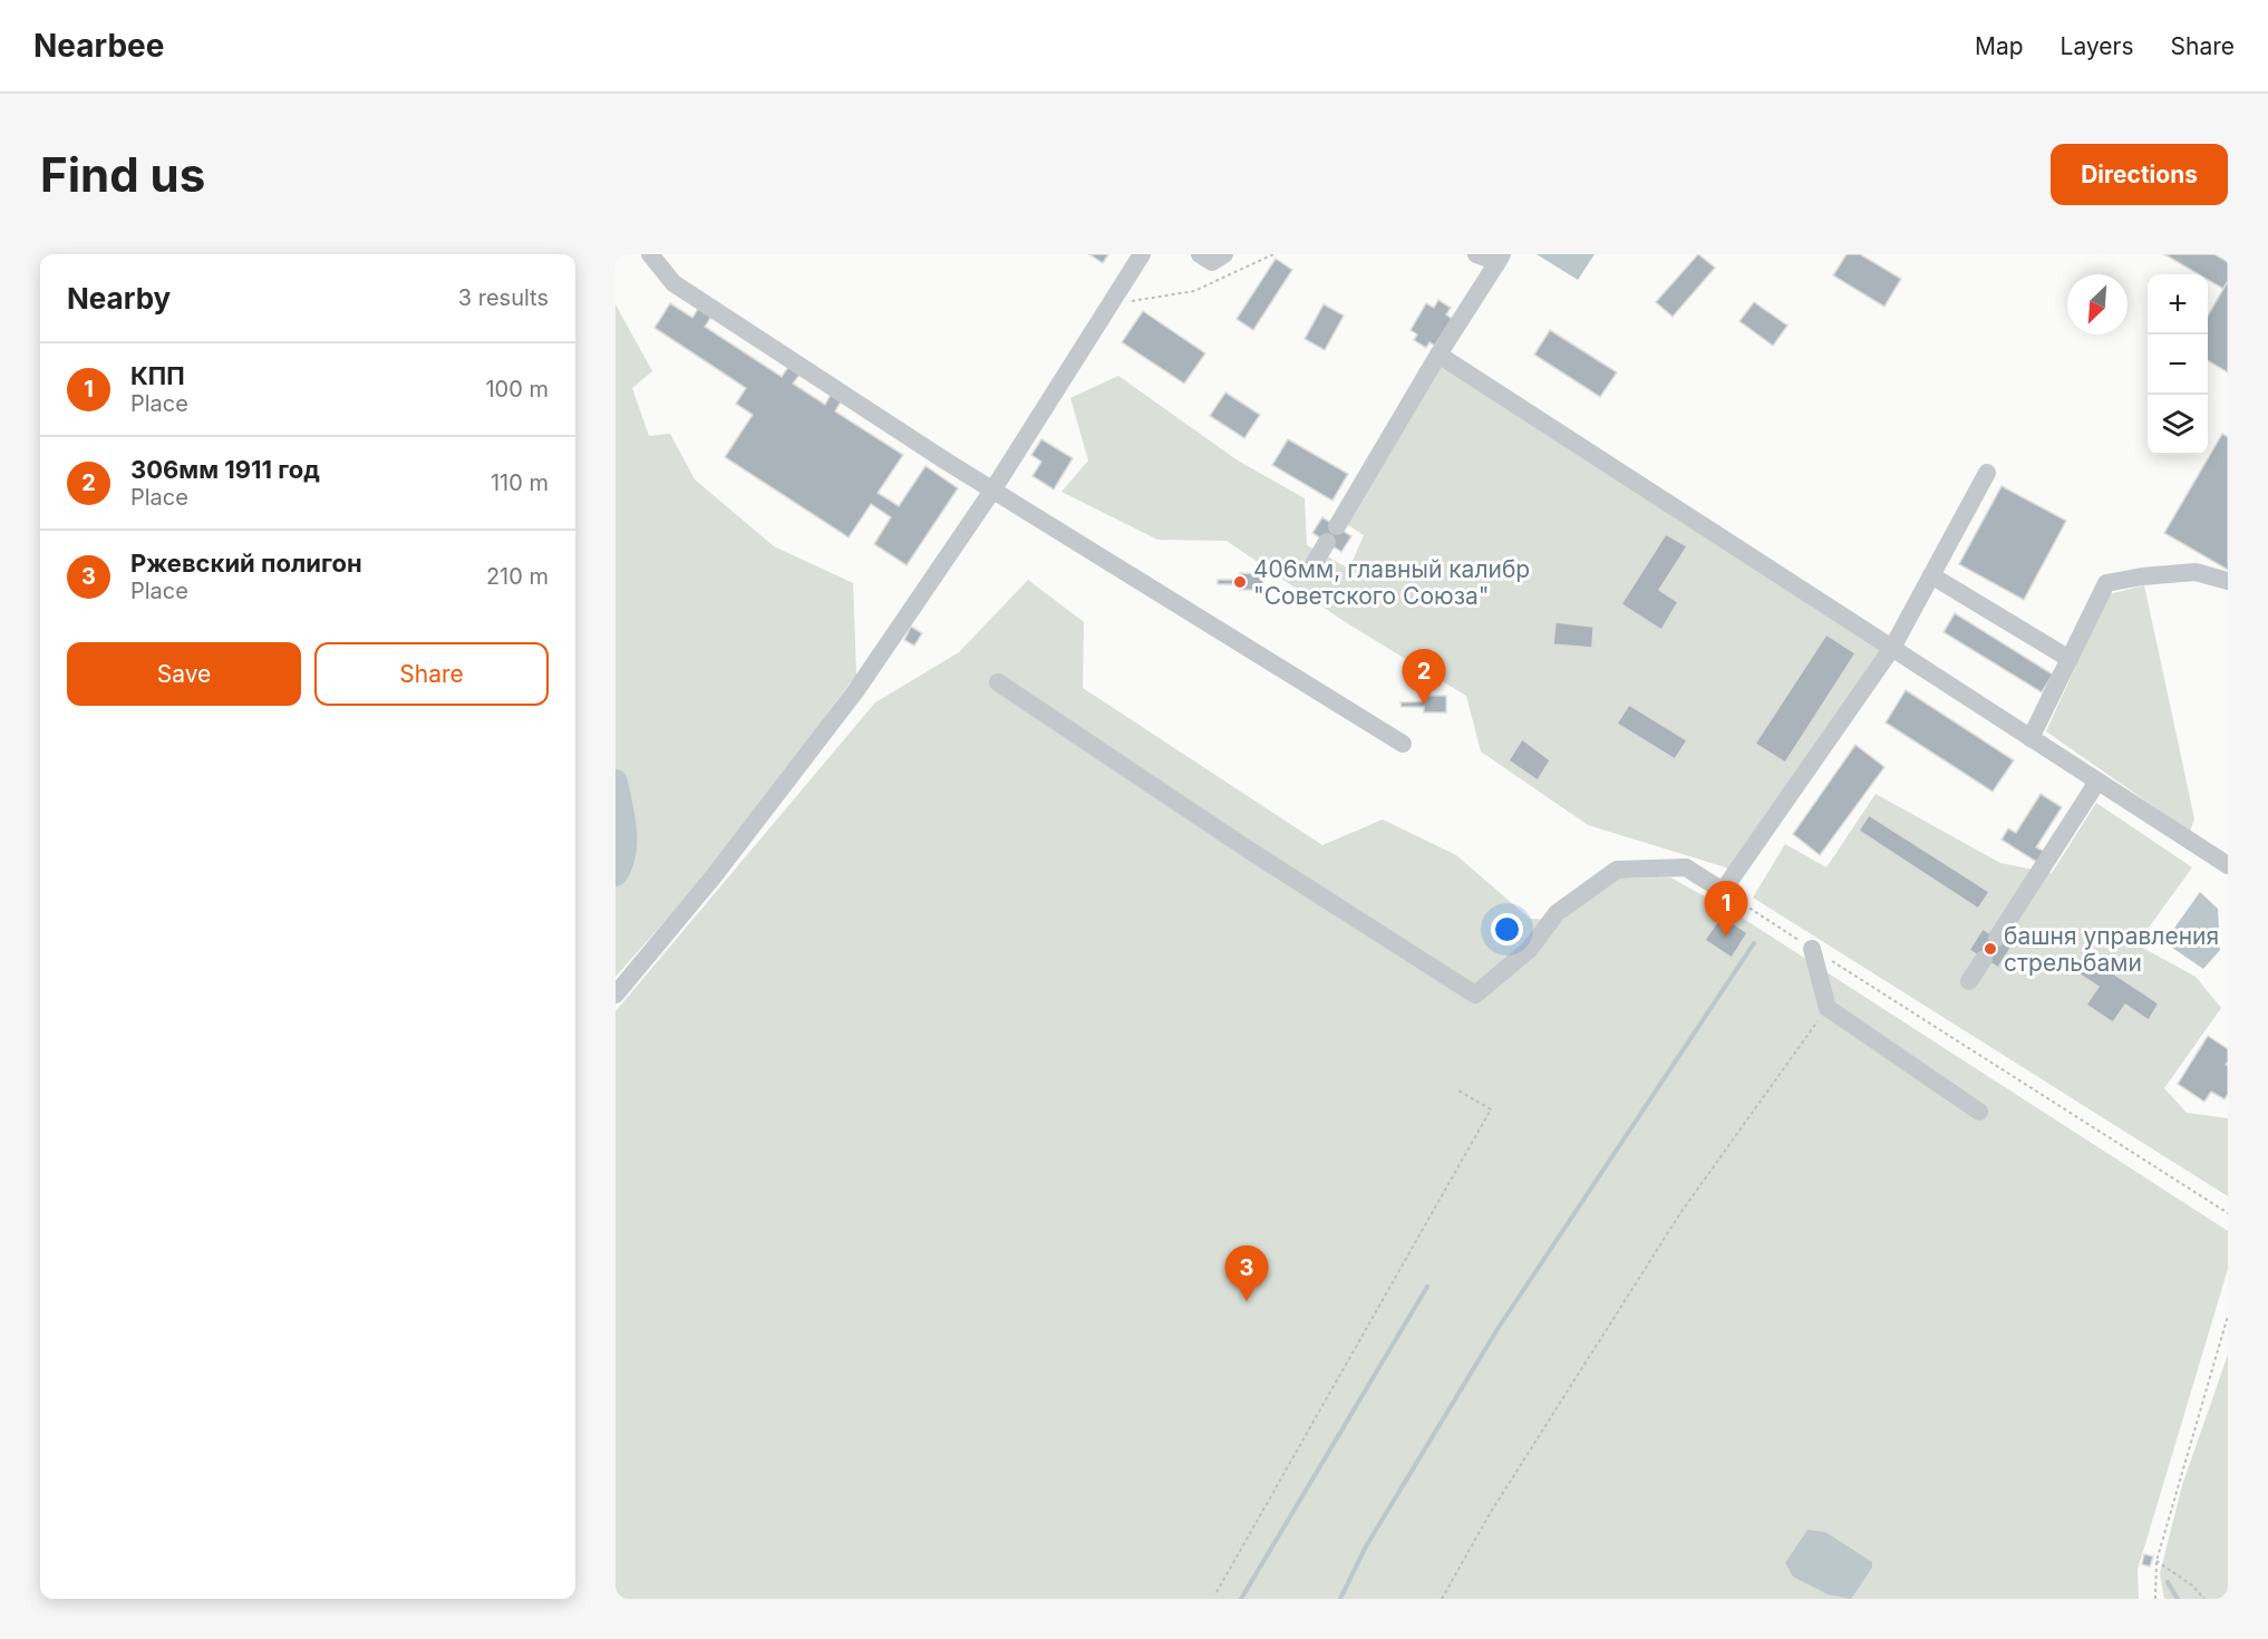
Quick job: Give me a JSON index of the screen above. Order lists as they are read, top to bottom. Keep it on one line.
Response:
{"places":["406мм, главный калибр \"Советского Союза\"","башня управления стрельбами"],"north":"bottom left","page":{"header":"Nearbee","nav":["Map","Layers","Share"],"buttons":["Directions",["Save","Share"]],"title":"Find us","heading":["Nearby","3 results"],"map_buttons":["+","−"],"list":[{"mark":"1","name":"КПП","note":"Place","value":"100 m"},{"mark":"2","name":"306мм 1911 год","note":"Place","value":"110 m"},{"mark":"3","name":"Ржевский полигон","note":"Place","value":"210 m"}],"pins":["2","1","3"]}}
